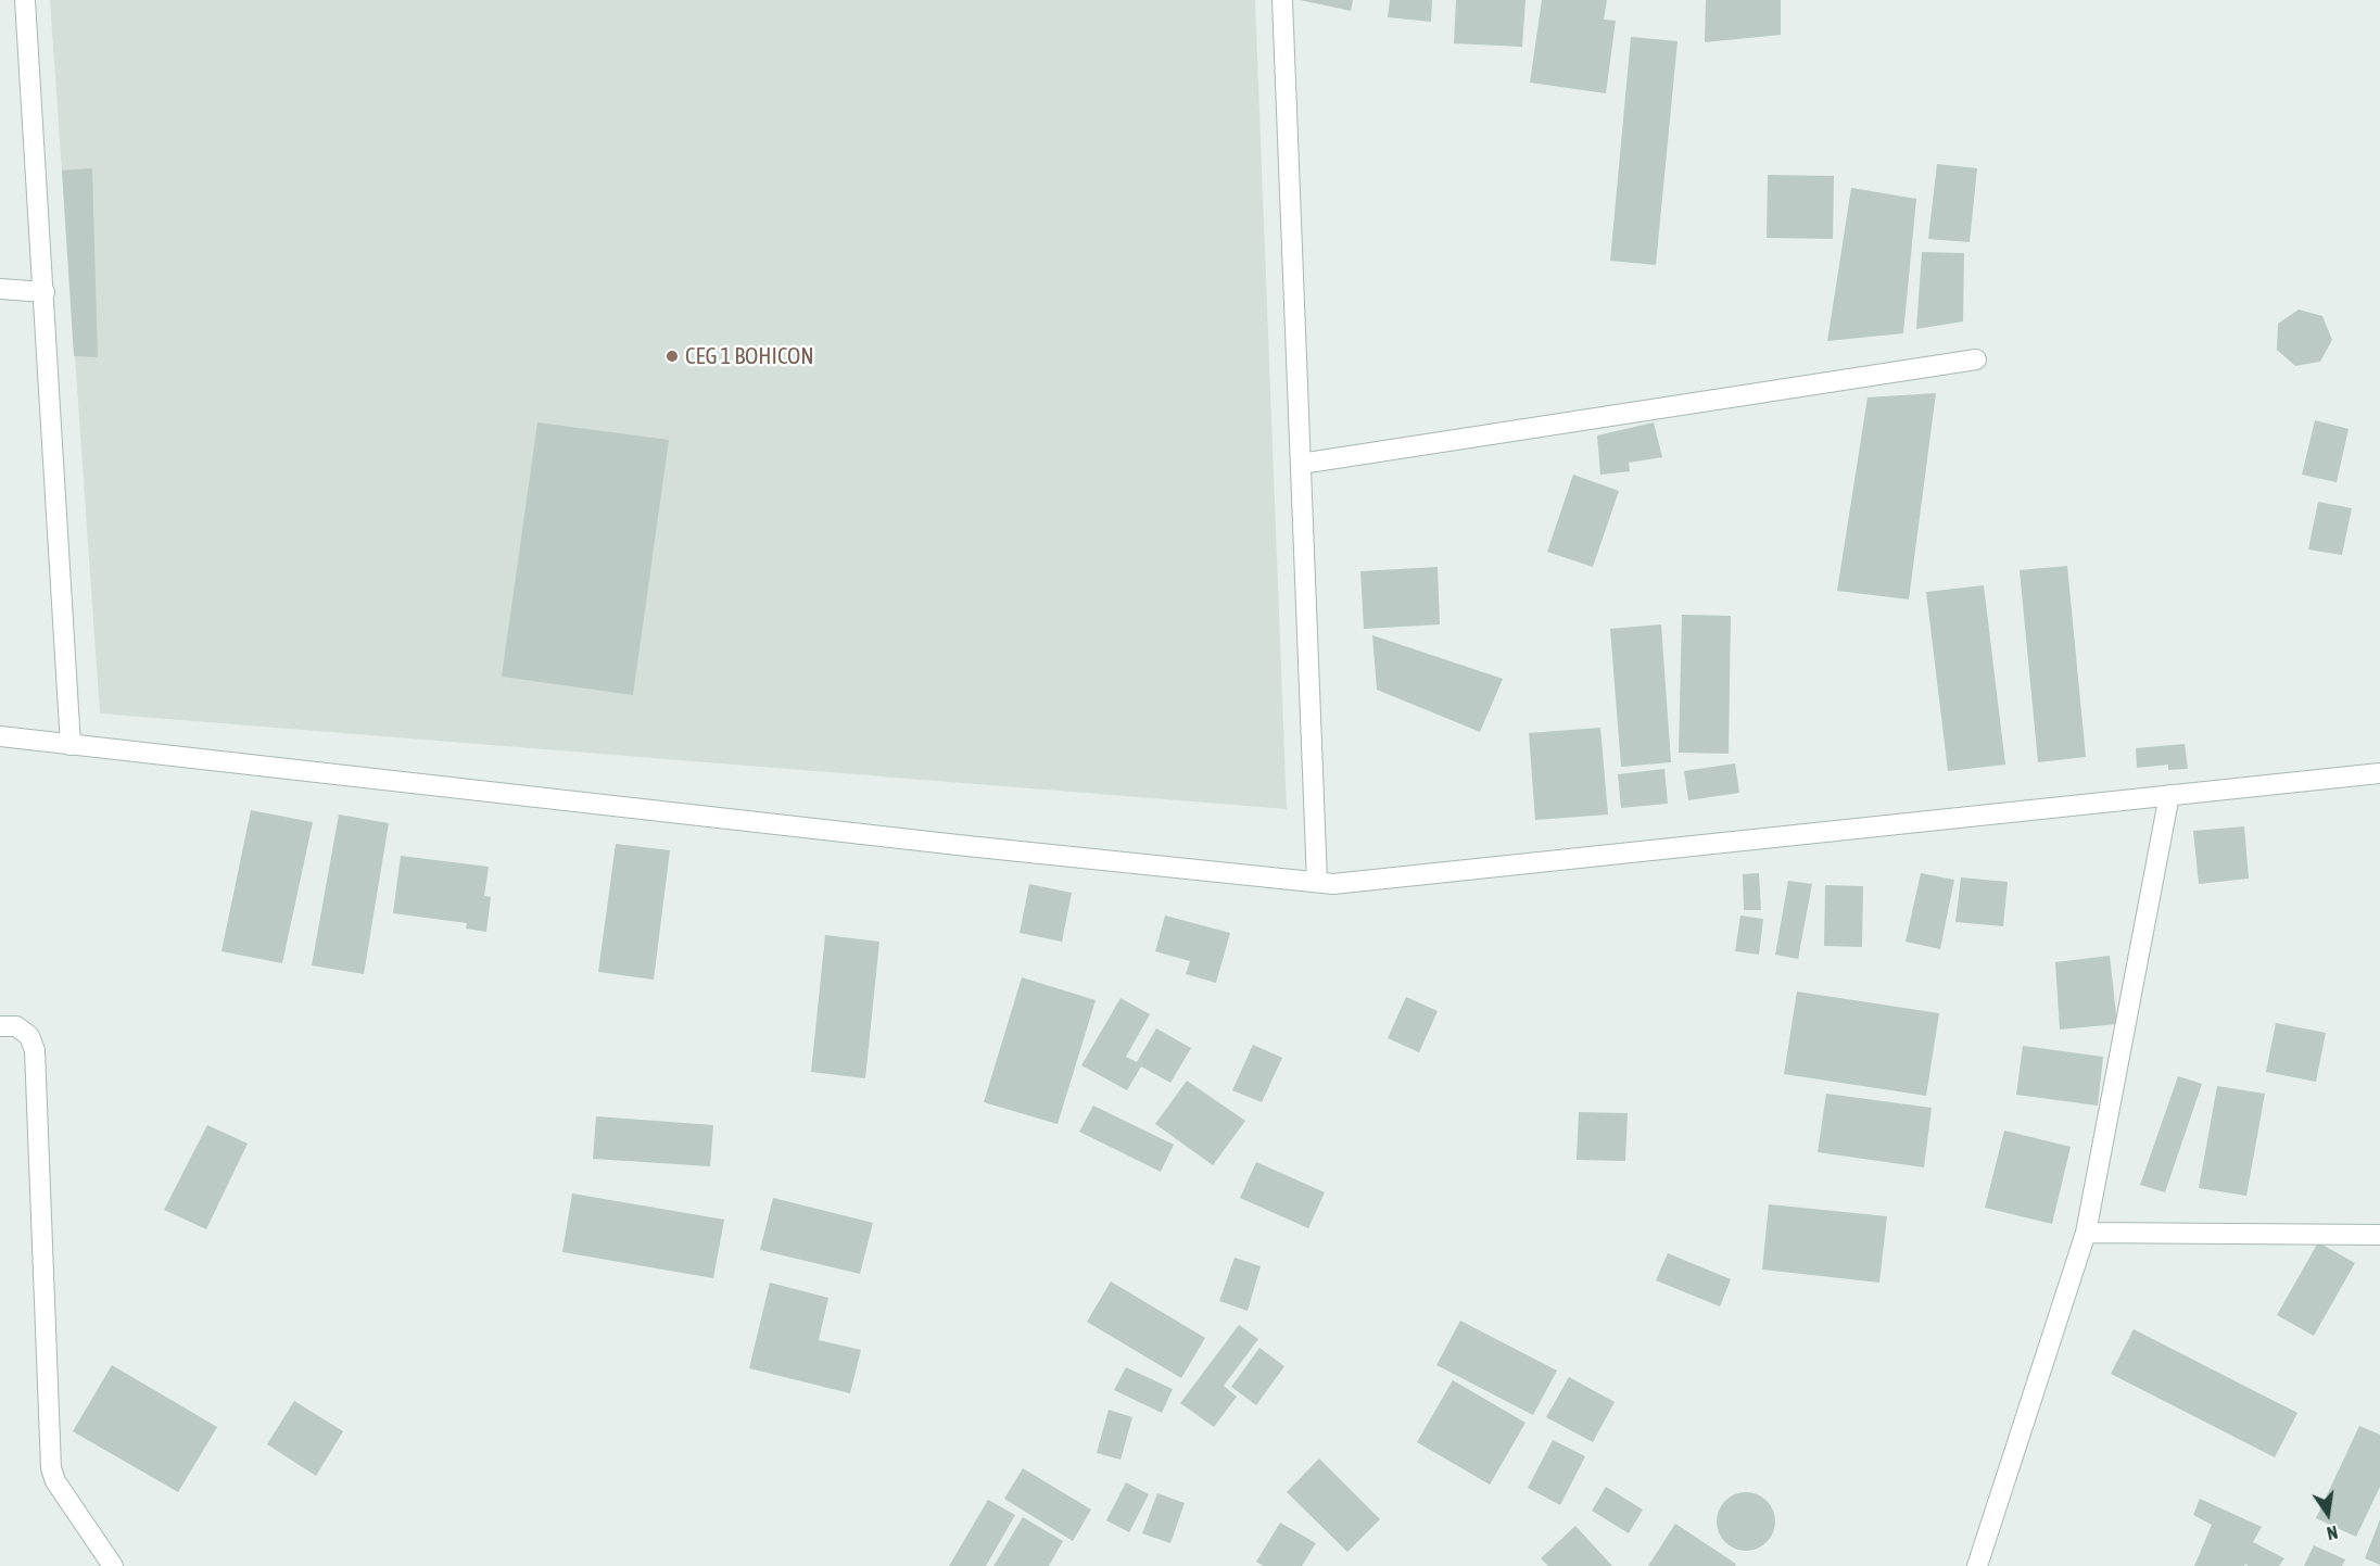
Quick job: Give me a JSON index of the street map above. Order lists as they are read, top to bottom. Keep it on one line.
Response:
{"places":["CEG 1 BOHICON"],"north":"bottom"}
